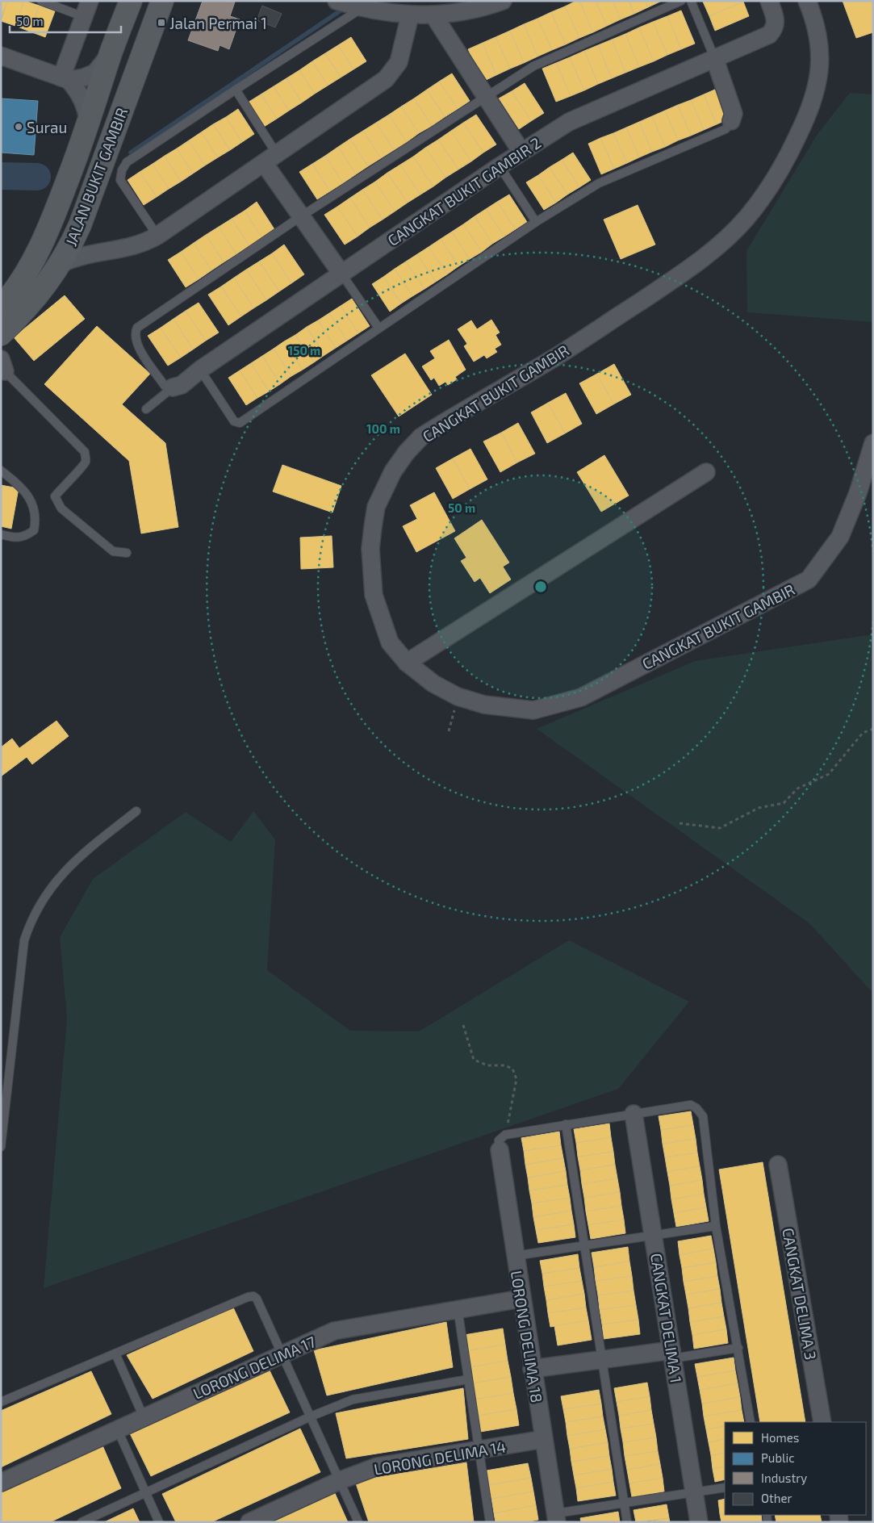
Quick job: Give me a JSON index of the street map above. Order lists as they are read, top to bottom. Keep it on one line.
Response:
{"streets":{"main road":["JALAN BUKIT GAMBIR"],"street":["CANGKAT BUKIT GAMBIR 2","CANGKAT BUKIT GAMBIR","CANGKAT DELIMA 3","CANGKAT DELIMA 1","LORONG DELIMA 18","LORONG DELIMA 17","LORONG DELIMA 14"]},"crossings":[["LORONG DELIMA 18","LORONG DELIMA 17"],["LORONG DELIMA 18","LORONG DELIMA 14"]],"places":{"transit":["Jalan Permai 1"],"other":["Surau"]},"legend":["Homes","Public","Industry","Other"],"scale_bar":"50 m","rings":["150 m","100 m","50 m"]}
